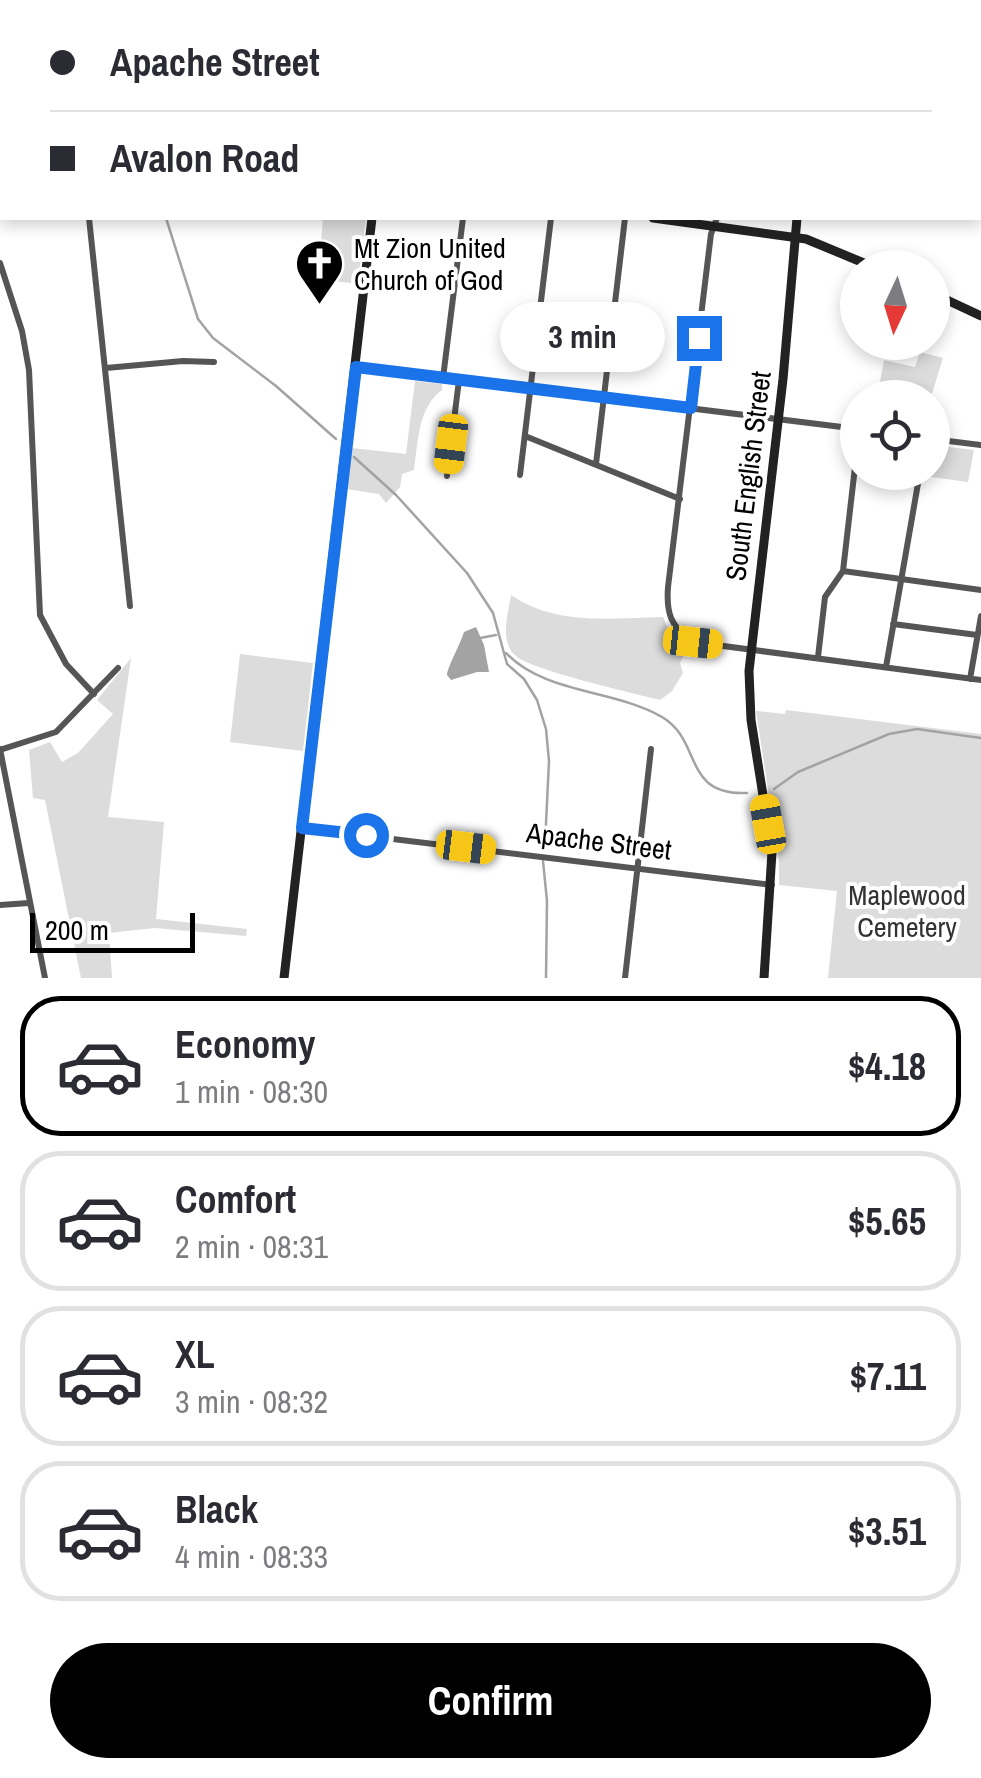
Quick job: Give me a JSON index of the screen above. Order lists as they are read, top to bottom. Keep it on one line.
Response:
{"streets":{"street":["South English Street","Apache Street"]},"crossings":[["South English Street","Apache Street"]],"parks":["Maplewood Cemetery"],"places":{"church":["Mt Zion United Church of God"]},"scale_bar":"200 m","north":"bottom","page":{"banner":["Apache Street","Avalon Road"],"bubble":"3 min","scale":"200 m","list":[{"name":"Economy","note":"1 min · 08:30","value":"$4.18"},{"name":"Comfort","note":"2 min · 08:31","value":"$5.65"},{"name":"XL","note":"3 min · 08:32","value":"$7.11"},{"name":"Black","note":"4 min · 08:33","value":"$3.51"}],"buttons":"Confirm"}}
